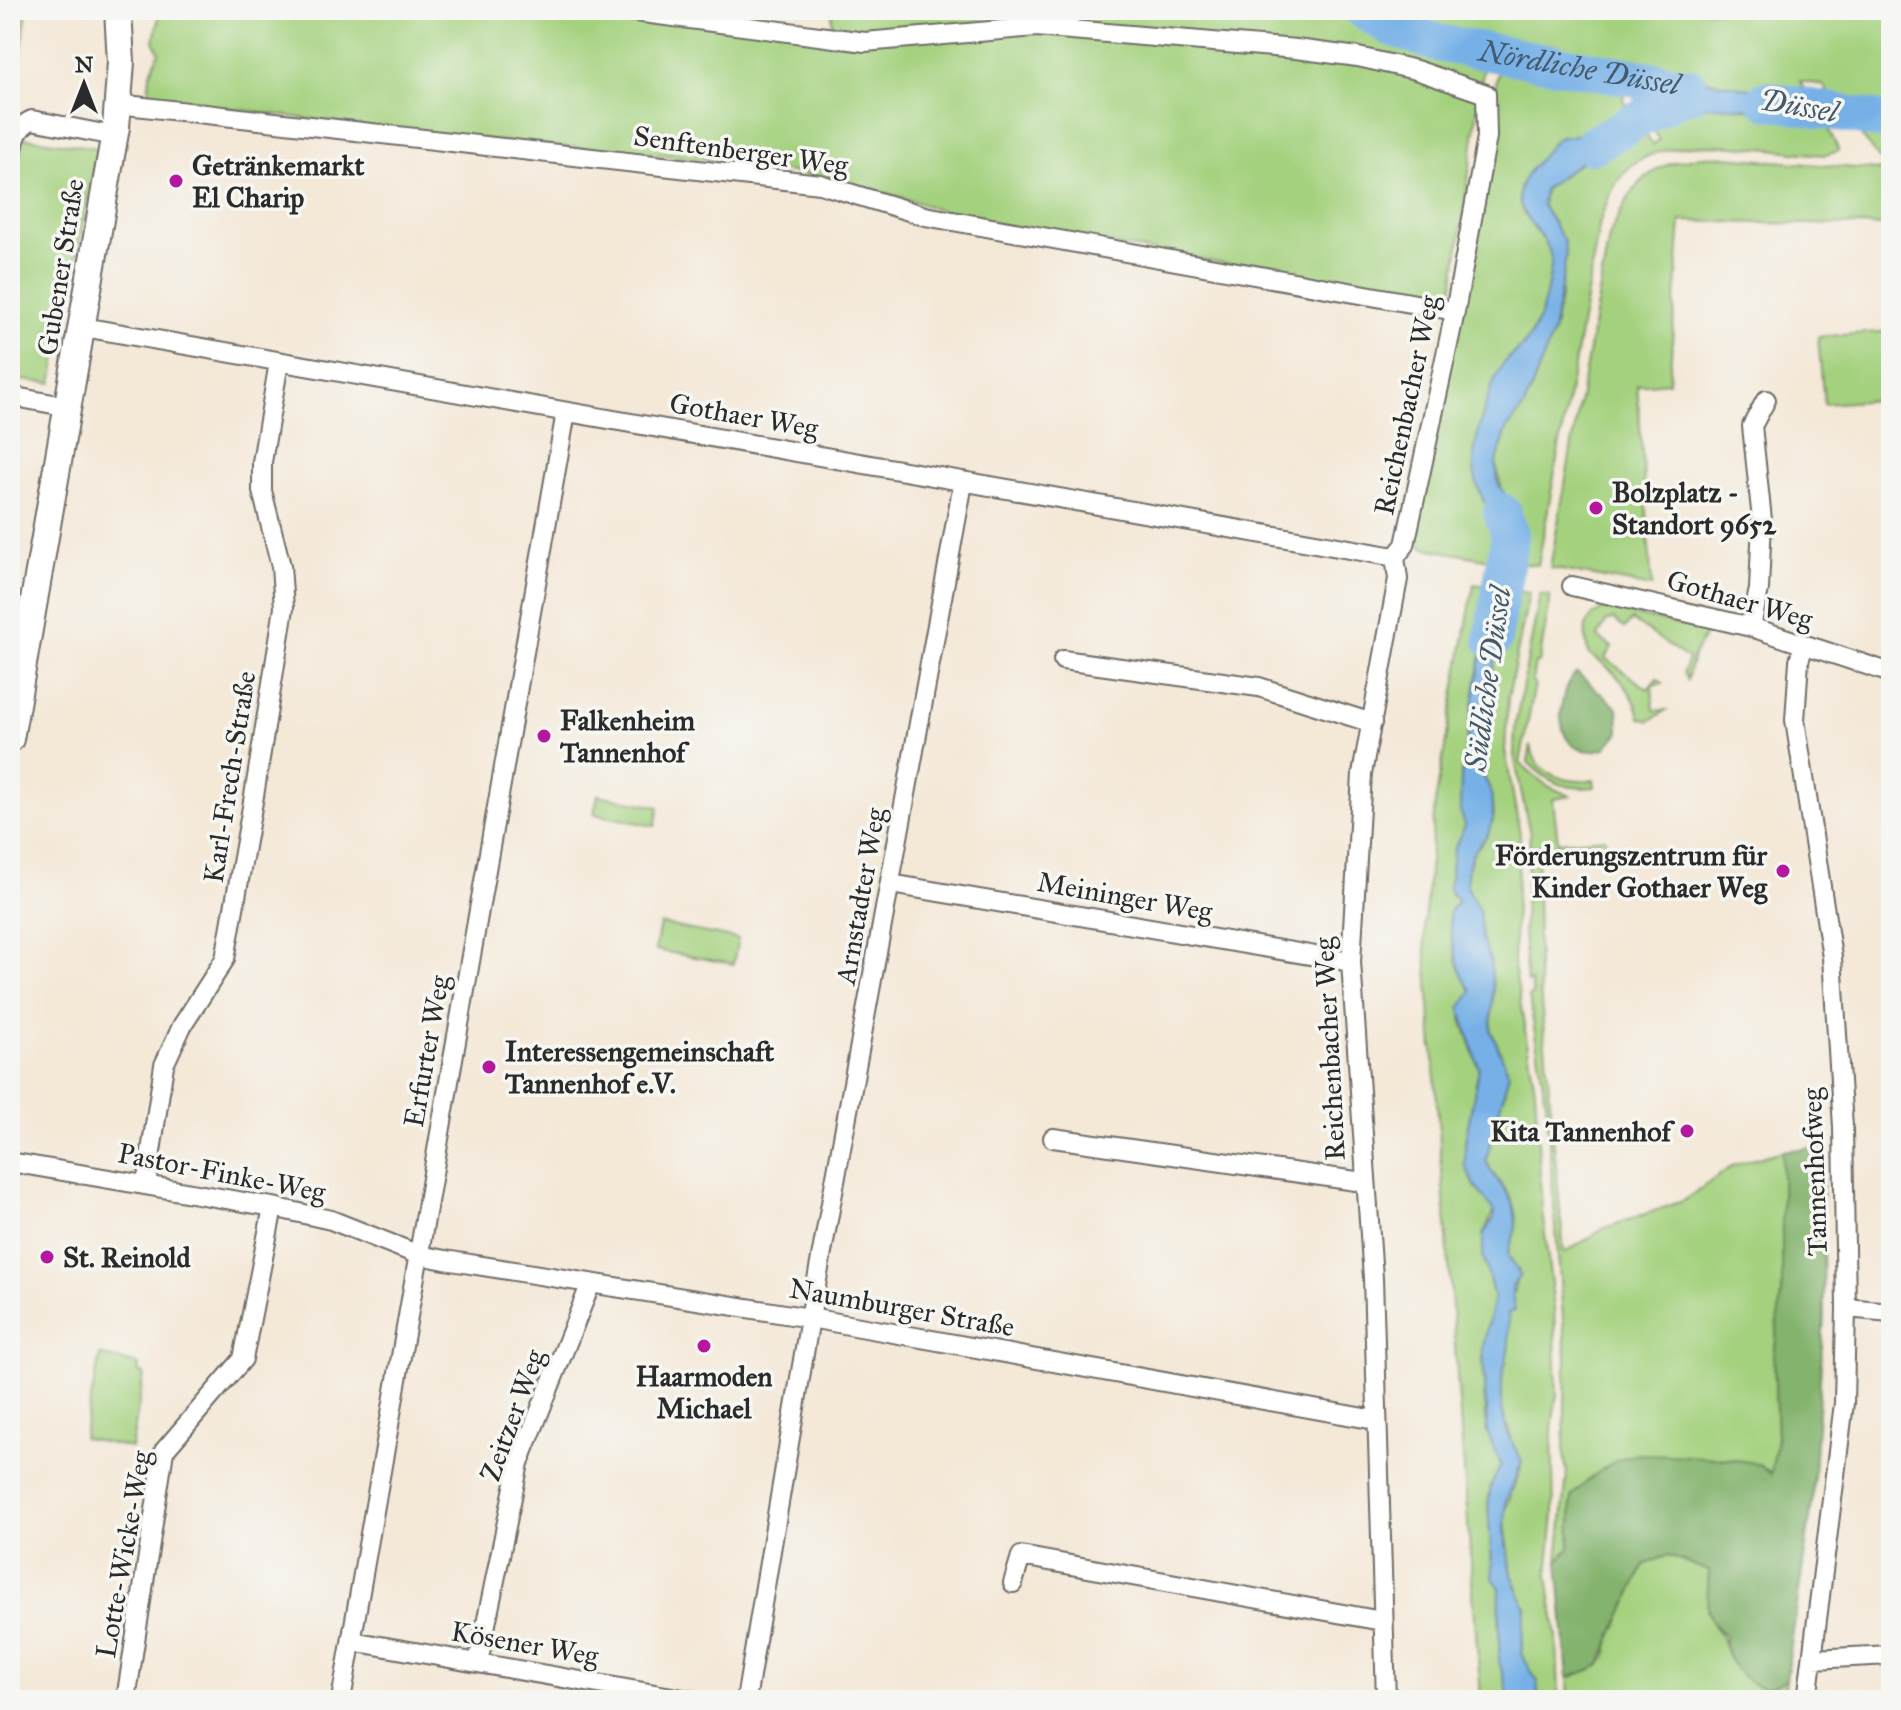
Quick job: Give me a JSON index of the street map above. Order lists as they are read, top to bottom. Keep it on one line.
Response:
{"streets":{"street":["Senftenberger Weg","Gubener Straße","Reichenbacher Weg","Gothaer Weg","Karl-Frech-Straße","Arnstadter Weg","Meininger Weg","Erfurter Weg","Pastor-Finke-Weg","Tannenhofweg","Naumburger Straße","Zeitzer Weg","Lotte-Wicke-Weg","Kösener Weg"]},"crossings":[["Senftenberger Weg","Gubener Straße"],["Gubener Straße","Gothaer Weg"],["Reichenbacher Weg","Gothaer Weg"],["Reichenbacher Weg","Meininger Weg"],["Reichenbacher Weg","Naumburger Straße"],["Gothaer Weg","Karl-Frech-Straße"],["Gothaer Weg","Arnstadter Weg"],["Gothaer Weg","Erfurter Weg"],["Gothaer Weg","Tannenhofweg"],["Karl-Frech-Straße","Pastor-Finke-Weg"],["Arnstadter Weg","Meininger Weg"],["Arnstadter Weg","Naumburger Straße"],["Erfurter Weg","Pastor-Finke-Weg"],["Erfurter Weg","Naumburger Straße"],["Erfurter Weg","Kösener Weg"],["Pastor-Finke-Weg","Naumburger Straße"],["Pastor-Finke-Weg","Lotte-Wicke-Weg"],["Naumburger Straße","Zeitzer Weg"],["Zeitzer Weg","Kösener Weg"]],"water":["Nördliche Düssel","Düssel","Südliche Düssel"],"places":["Getränkemarkt El Charip","Bolzplatz - Standort 9652","Falkenheim Tannenhof","Förderungszentrum für Kinder Gothaer Weg","Interessengemeinschaft Tannenhof e.V.","Kita Tannenhof","St. Reinold","Haarmoden Michael"],"north":"top"}
